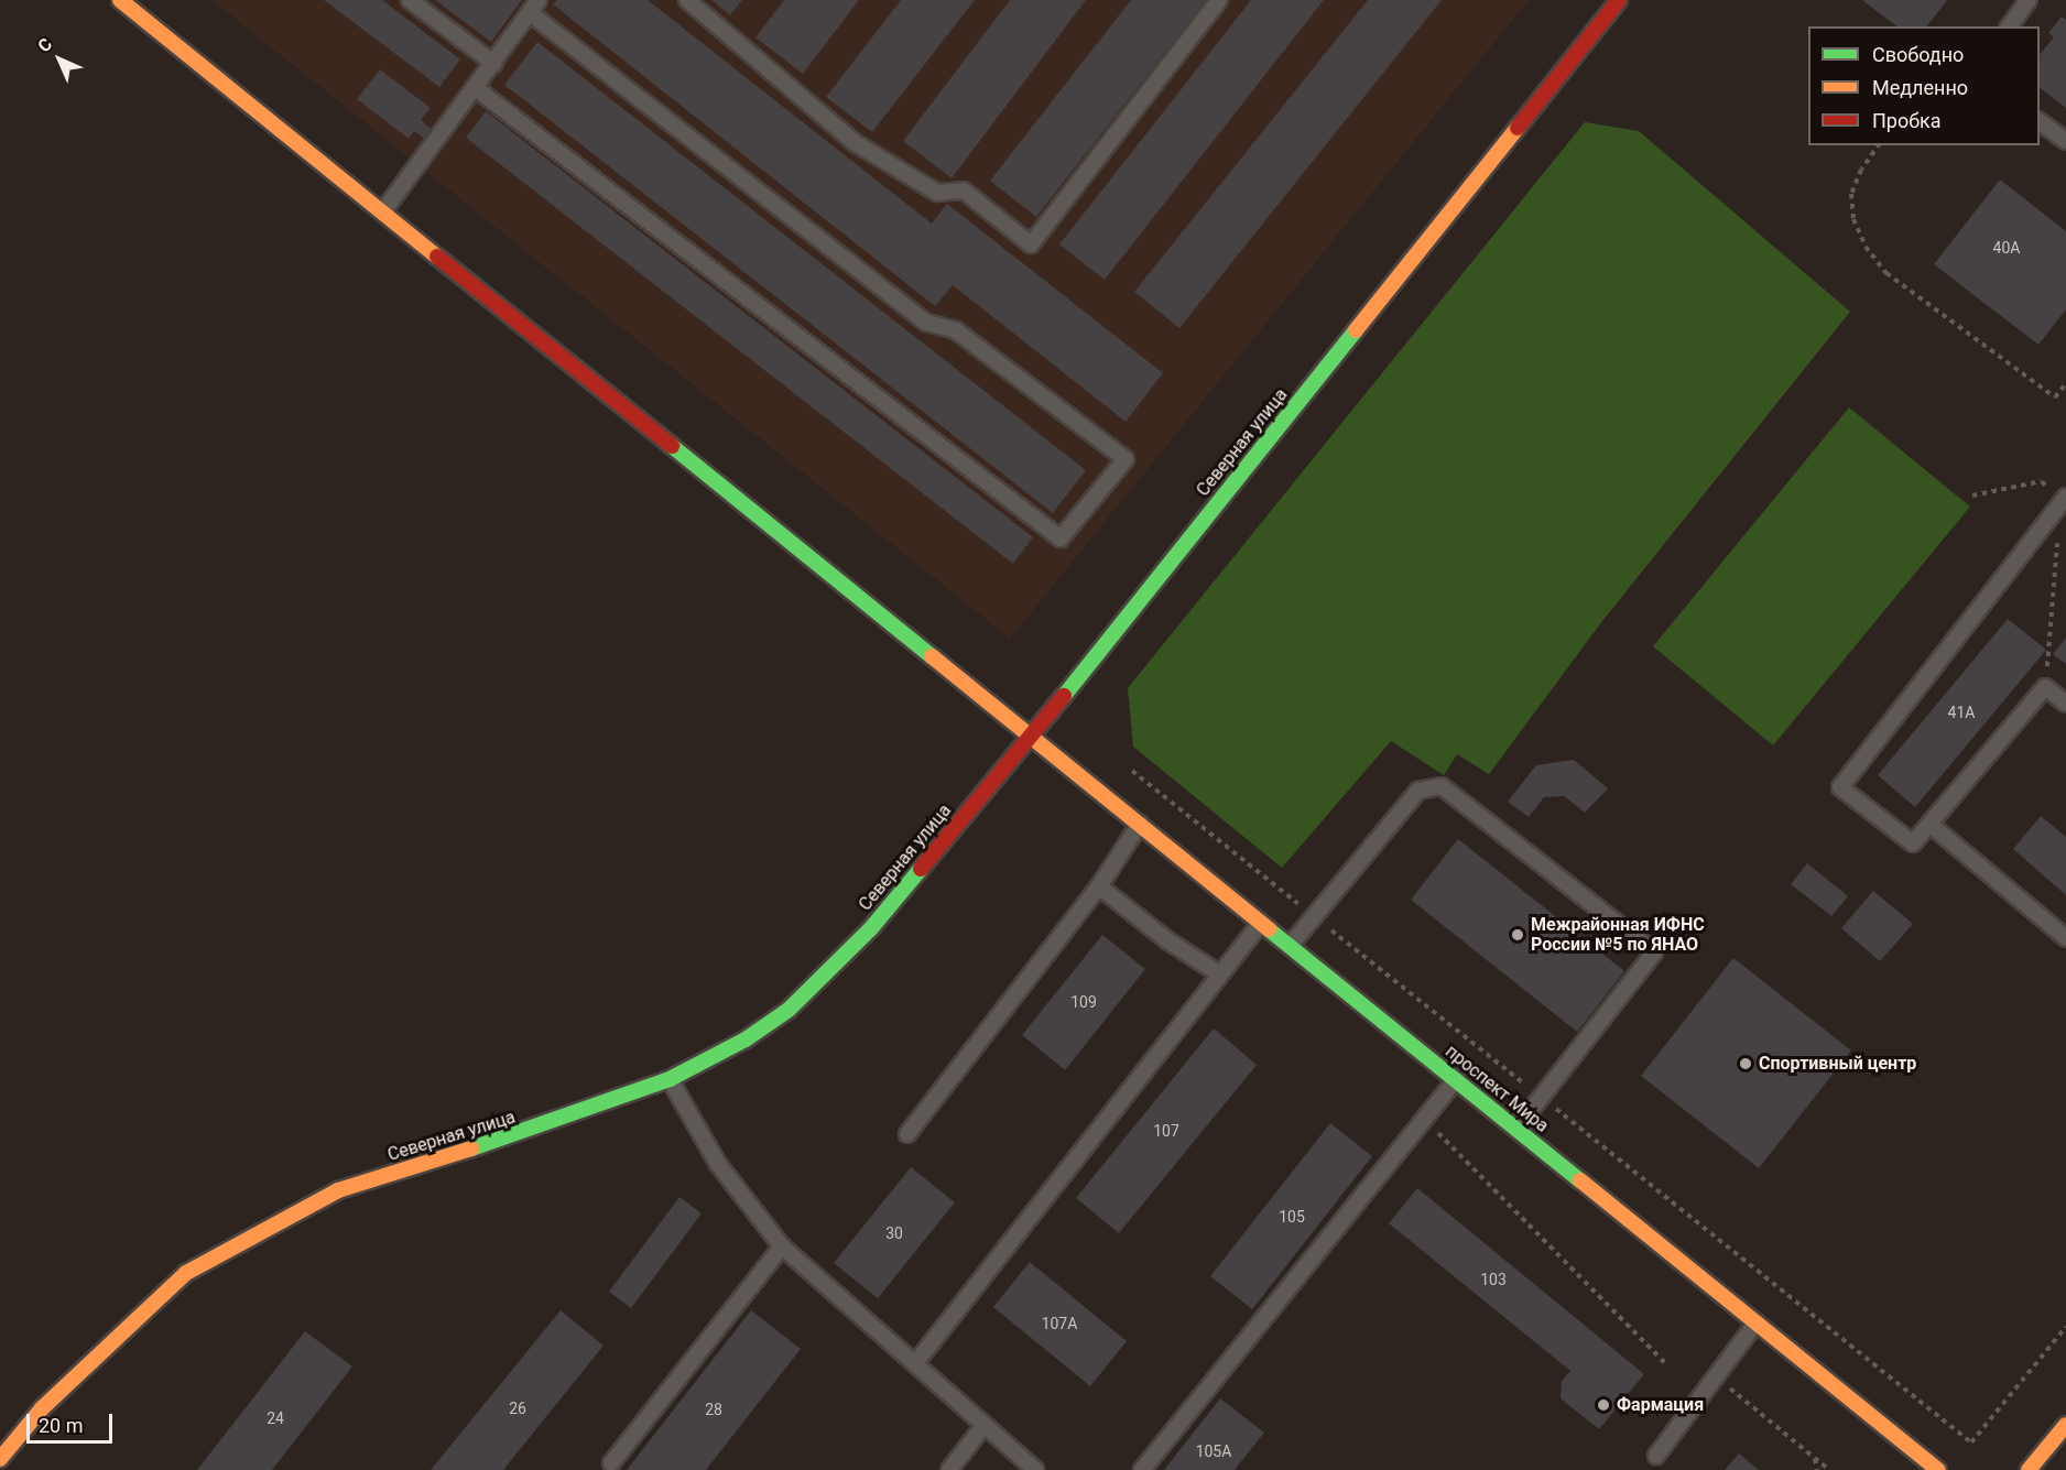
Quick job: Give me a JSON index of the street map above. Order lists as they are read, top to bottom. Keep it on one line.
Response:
{"streets":{"street":["Северная улица","проспект Мира"]},"crossings":[["Северная улица","проспект Мира"]],"places":["Межрайонная ИФНС России №5 по ЯНАО","Спортивный центр","Фармация"],"house_numbers":["40А","41А","109","107","105","30","103","107А","26","28","24","105А"],"legend":["Свободно","Медленно","Пробка"],"scale_bar":"20 m","north":"top left"}
